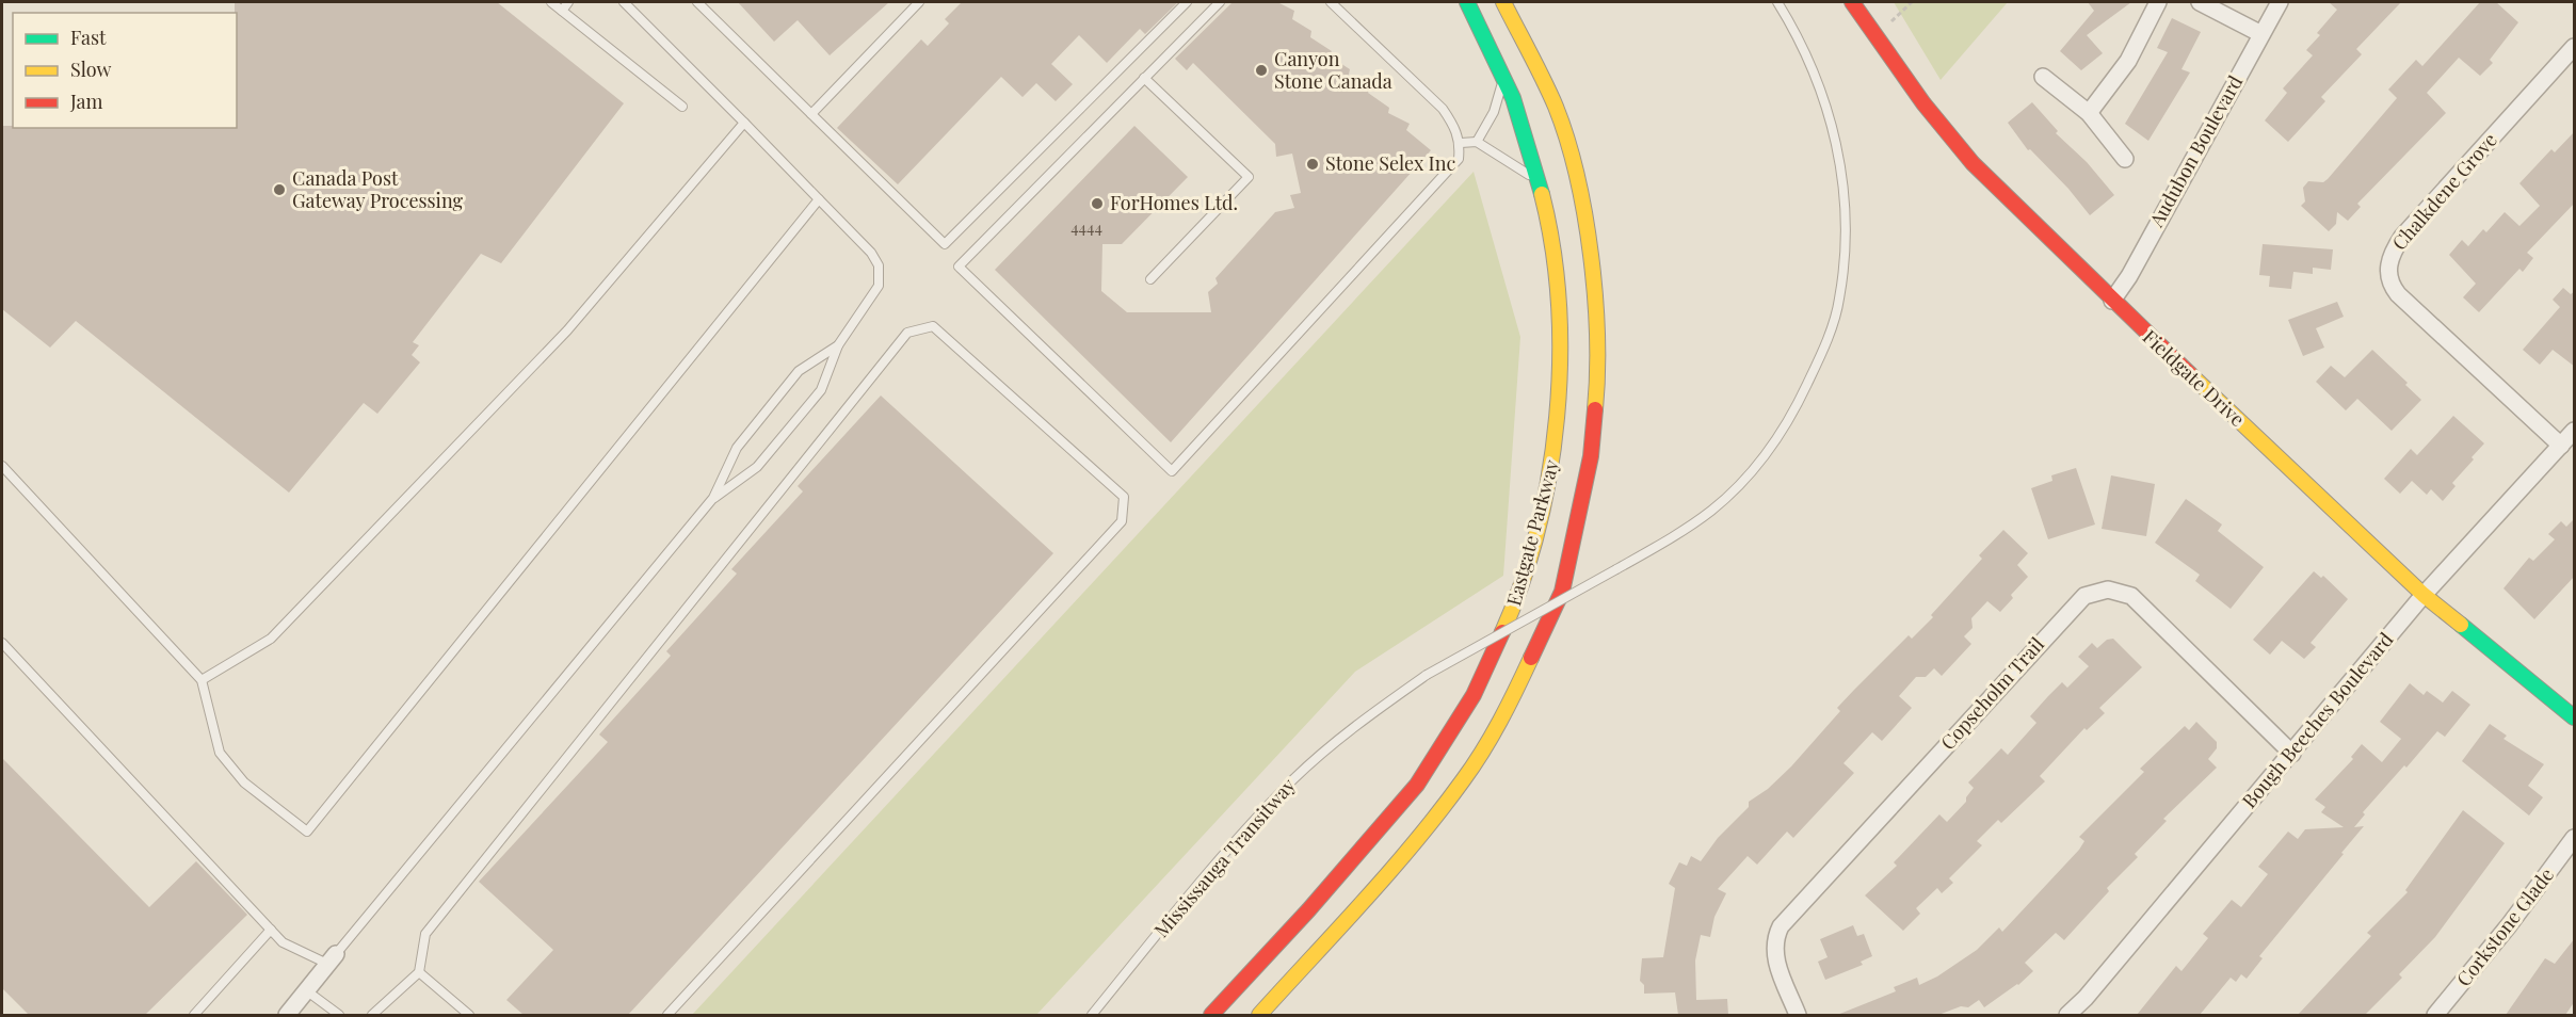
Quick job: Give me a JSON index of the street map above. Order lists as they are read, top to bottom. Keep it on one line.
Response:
{"streets":{"main road":["Fieldgate Drive","Eastgate Parkway"],"street":["Audubon Boulevard","Chalkdene Grove","Copseholm Trail","Bough Beeches Boulevard","Corkstone Glade"],"lane":["Mississauga Transitway"]},"crossings":[["Audubon Boulevard","Fieldgate Drive"],["Chalkdene Grove","Bough Beeches Boulevard"],["Fieldgate Drive","Bough Beeches Boulevard"],["Copseholm Trail","Bough Beeches Boulevard"]],"places":["Canyon Stone Canada","Stone Selex Inc","Canada Post Gateway Processing","ForHomes Ltd."],"house_numbers":["4444"],"legend":["Fast","Slow","Jam"]}
